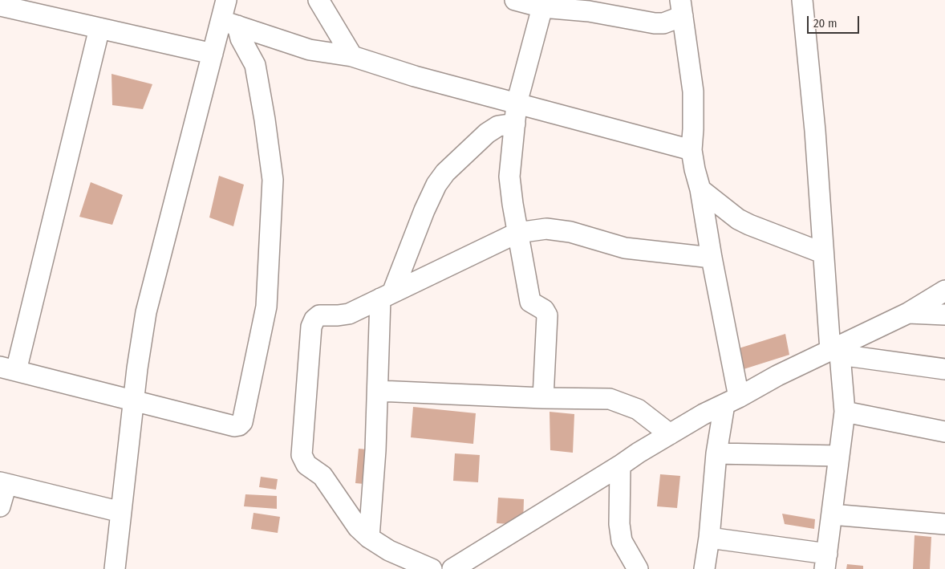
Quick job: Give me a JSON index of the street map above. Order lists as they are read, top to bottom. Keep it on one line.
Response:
{"scale_bar":"20 m"}
